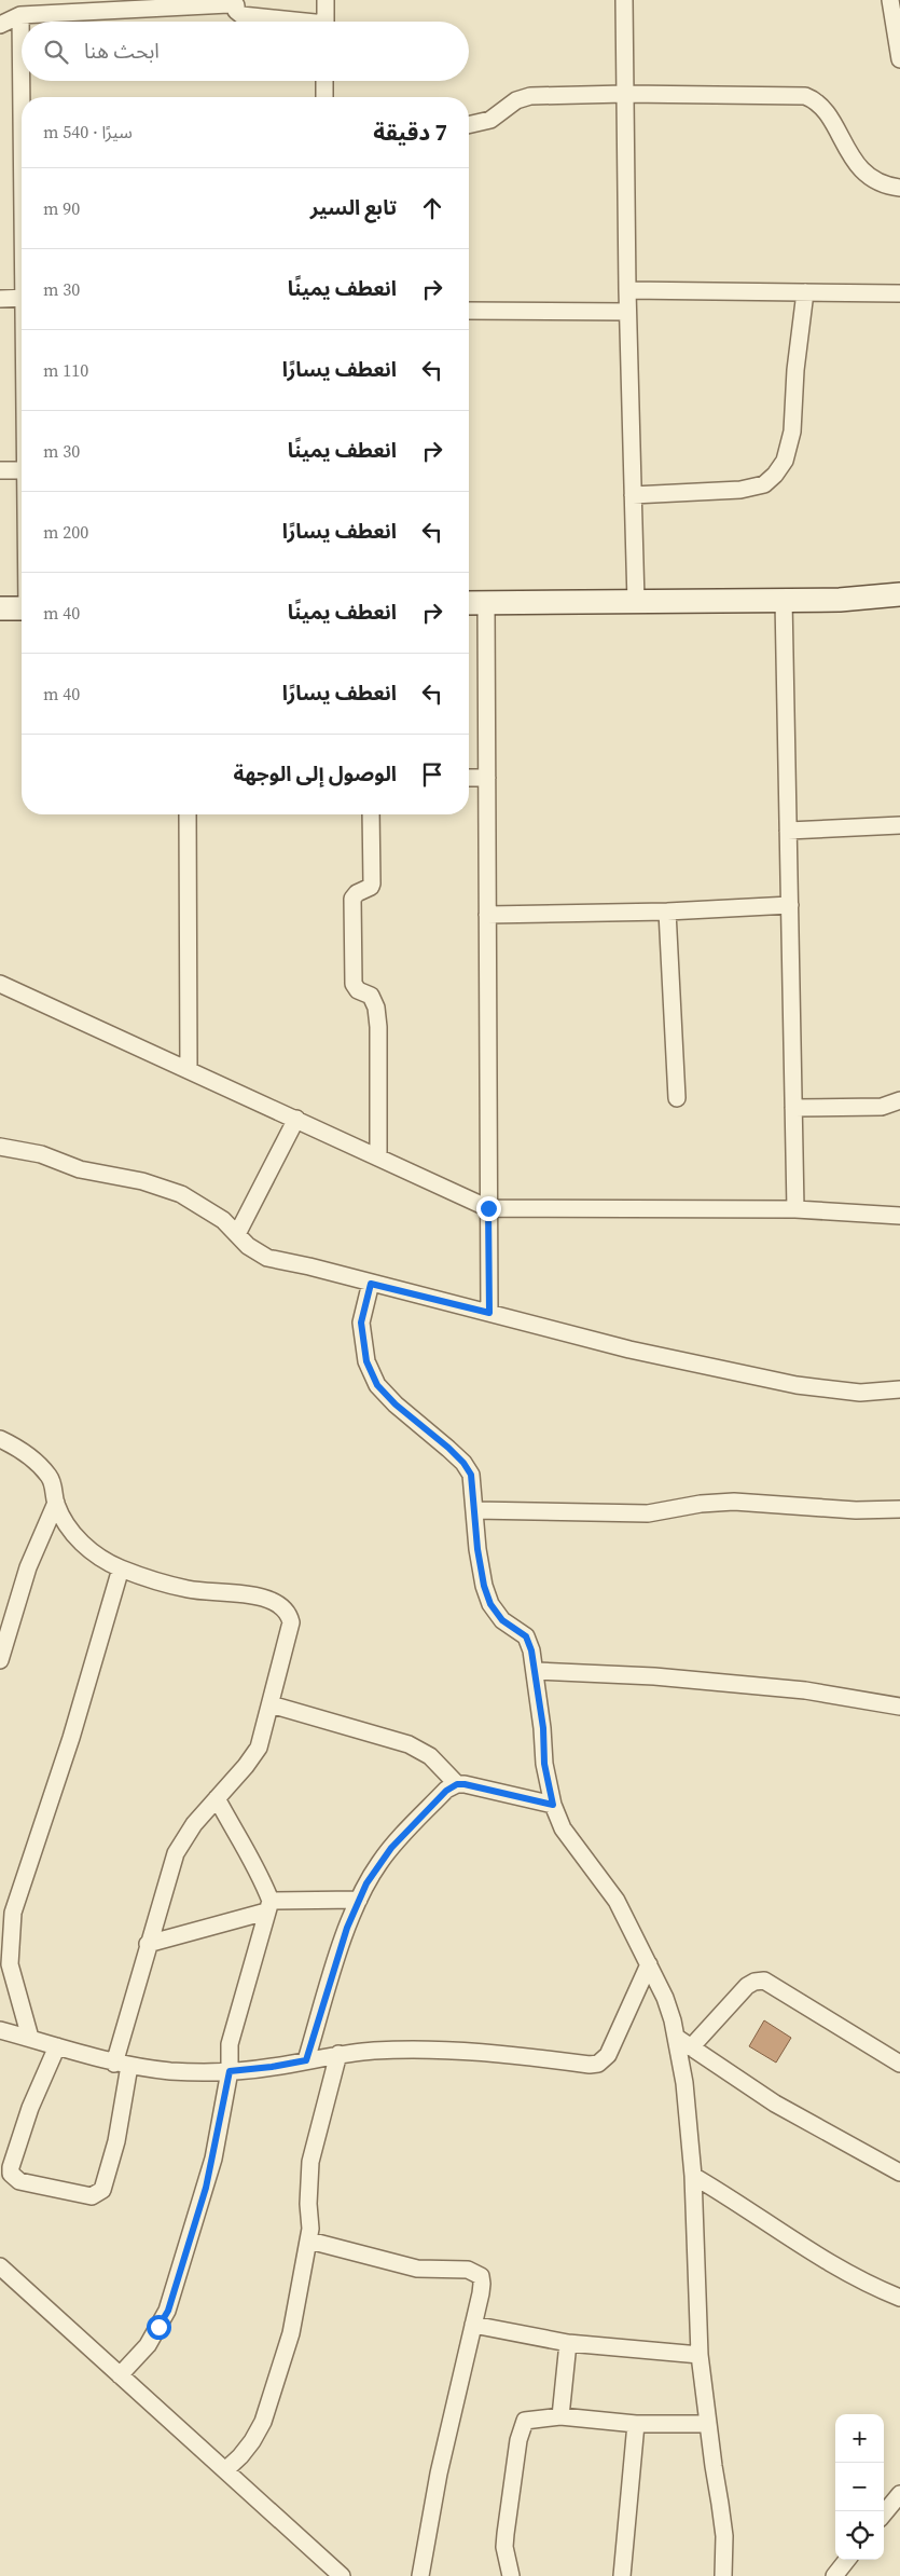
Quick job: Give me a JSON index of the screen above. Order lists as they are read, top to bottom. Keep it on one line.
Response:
{"page":{"search":"ابحث هنا","heading":["7 دقيقة","سيرًا · 540 m"],"list":[["تابع السير","90 m"],["انعطف يمينًا","30 m"],["انعطف يسارًا","110 m"],["انعطف يمينًا","30 m"],["انعطف يسارًا","200 m"],["انعطف يمينًا","40 m"],["انعطف يسارًا","40 m"],"الوصول إلى الوجهة"],"map_buttons":["+","−"]}}
